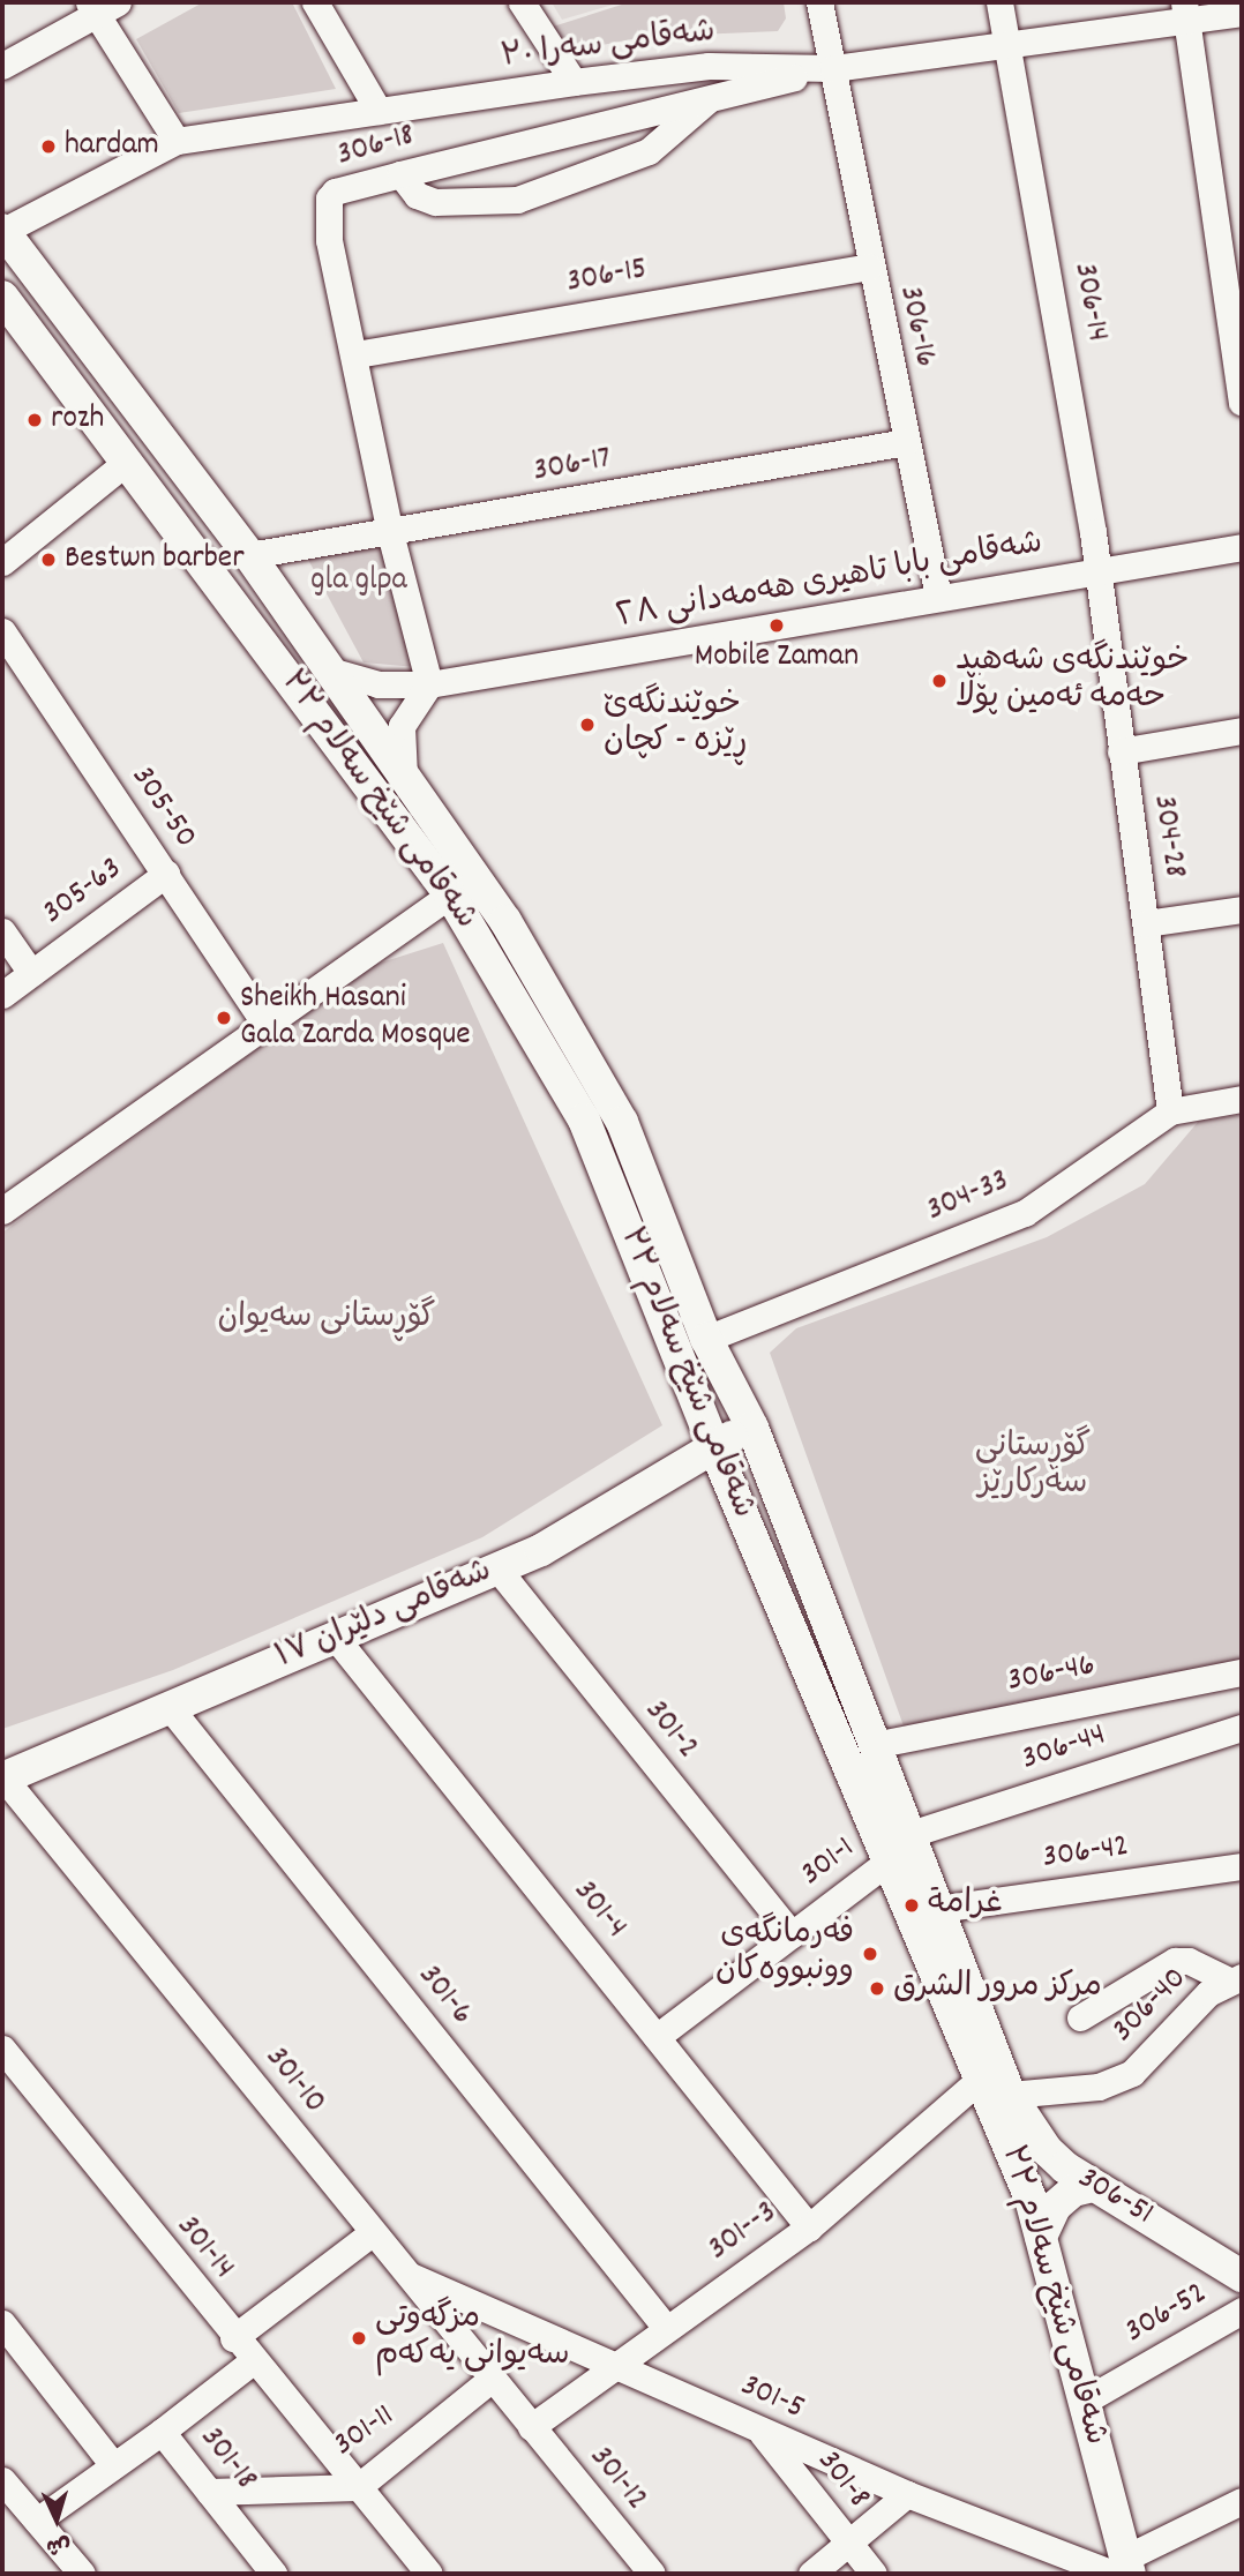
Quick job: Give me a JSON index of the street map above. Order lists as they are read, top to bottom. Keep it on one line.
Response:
{"streets":{"main road":["شەقامی شێخ سەلام ٣٣","شەقامی دلێران ١٧","306-51"],"street":["شەقامی سەرا ٣٠","306-18","306-15","306-14","306-16","306-17","شەقامی بابا تاهیری هەمەدانی ٢٨","305-50","304-28","305-63","304-33","306-46","301-2","306-44","306-42","301-1","301-4","301-6","306-40","301-10","301--3","301-14","306-52","301-5","301-11","301-18","301-12","301-8"]},"crossings":[["شەقامی سەرا ٣٠","306-18"],["شەقامی سەرا ٣٠","306-14"],["شەقامی سەرا ٣٠","306-16"],["شەقامی سەرا ٣٠","شەقامی شێخ سەلام ٣٣"],["306-18","306-15"],["306-18","306-16"],["306-18","306-17"],["306-18","شەقامی بابا تاهیری هەمەدانی ٢٨"],["306-15","306-16"],["306-14","شەقامی بابا تاهیری هەمەدانی ٢٨"],["306-14","304-28"],["306-16","306-17"],["306-16","شەقامی بابا تاهیری هەمەدانی ٢٨"],["306-17","شەقامی شێخ سەلام ٣٣"],["شەقامی بابا تاهیری هەمەدانی ٢٨","شەقامی شێخ سەلام ٣٣"],["شەقامی بابا تاهیری هەمەدانی ٢٨","304-28"],["شەقامی شێخ سەلام ٣٣","304-33"],["شەقامی شێخ سەلام ٣٣","شەقامی دلێران ١٧"],["شەقامی شێخ سەلام ٣٣","306-46"],["شەقامی شێخ سەلام ٣٣","306-44"],["شەقامی شێخ سەلام ٣٣","306-42"],["شەقامی شێخ سەلام ٣٣","301-1"],["شەقامی شێخ سەلام ٣٣","306-40"],["شەقامی شێخ سەلام ٣٣","306-51"],["شەقامی شێخ سەلام ٣٣","301--3"],["شەقامی شێخ سەلام ٣٣","306-52"],["شەقامی شێخ سەلام ٣٣","301-5"],["305-50","305-63"],["304-28","304-33"],["شەقامی دلێران ١٧","301-2"],["شەقامی دلێران ١٧","301-4"],["شەقامی دلێران ١٧","301-6"],["شەقامی دلێران ١٧","301-10"],["301-2","301-1"],["301-1","301-4"],["301-4","301--3"],["301-6","301--3"],["306-40","306-51"],["301-10","301--3"],["301-10","301-5"],["301-10","301-11"],["301-10","301-12"],["301--3","301-5"],["301--3","301-12"],["301-14","301-11"],["301-5","301-8"],["301-11","301-18"]],"parks":["gla glpa","گۆڕستانی سەیوان","گۆڕستانی سەرکارێز"],"places":["hardam","rozh","Bestwn barber","Mobile Zaman","خوێندنگەی شەهید حەمە ئەمین پۆڵا","خوێندنگەێ ڕێزە - کچان","Sheikh Hasani Gala Zarda Mosque","غرامة","فەرمانگەی وونبووەکان","مرکز مرور الشرق","مزگەوتی سەیوانی یەکەم"],"north":"bottom"}
